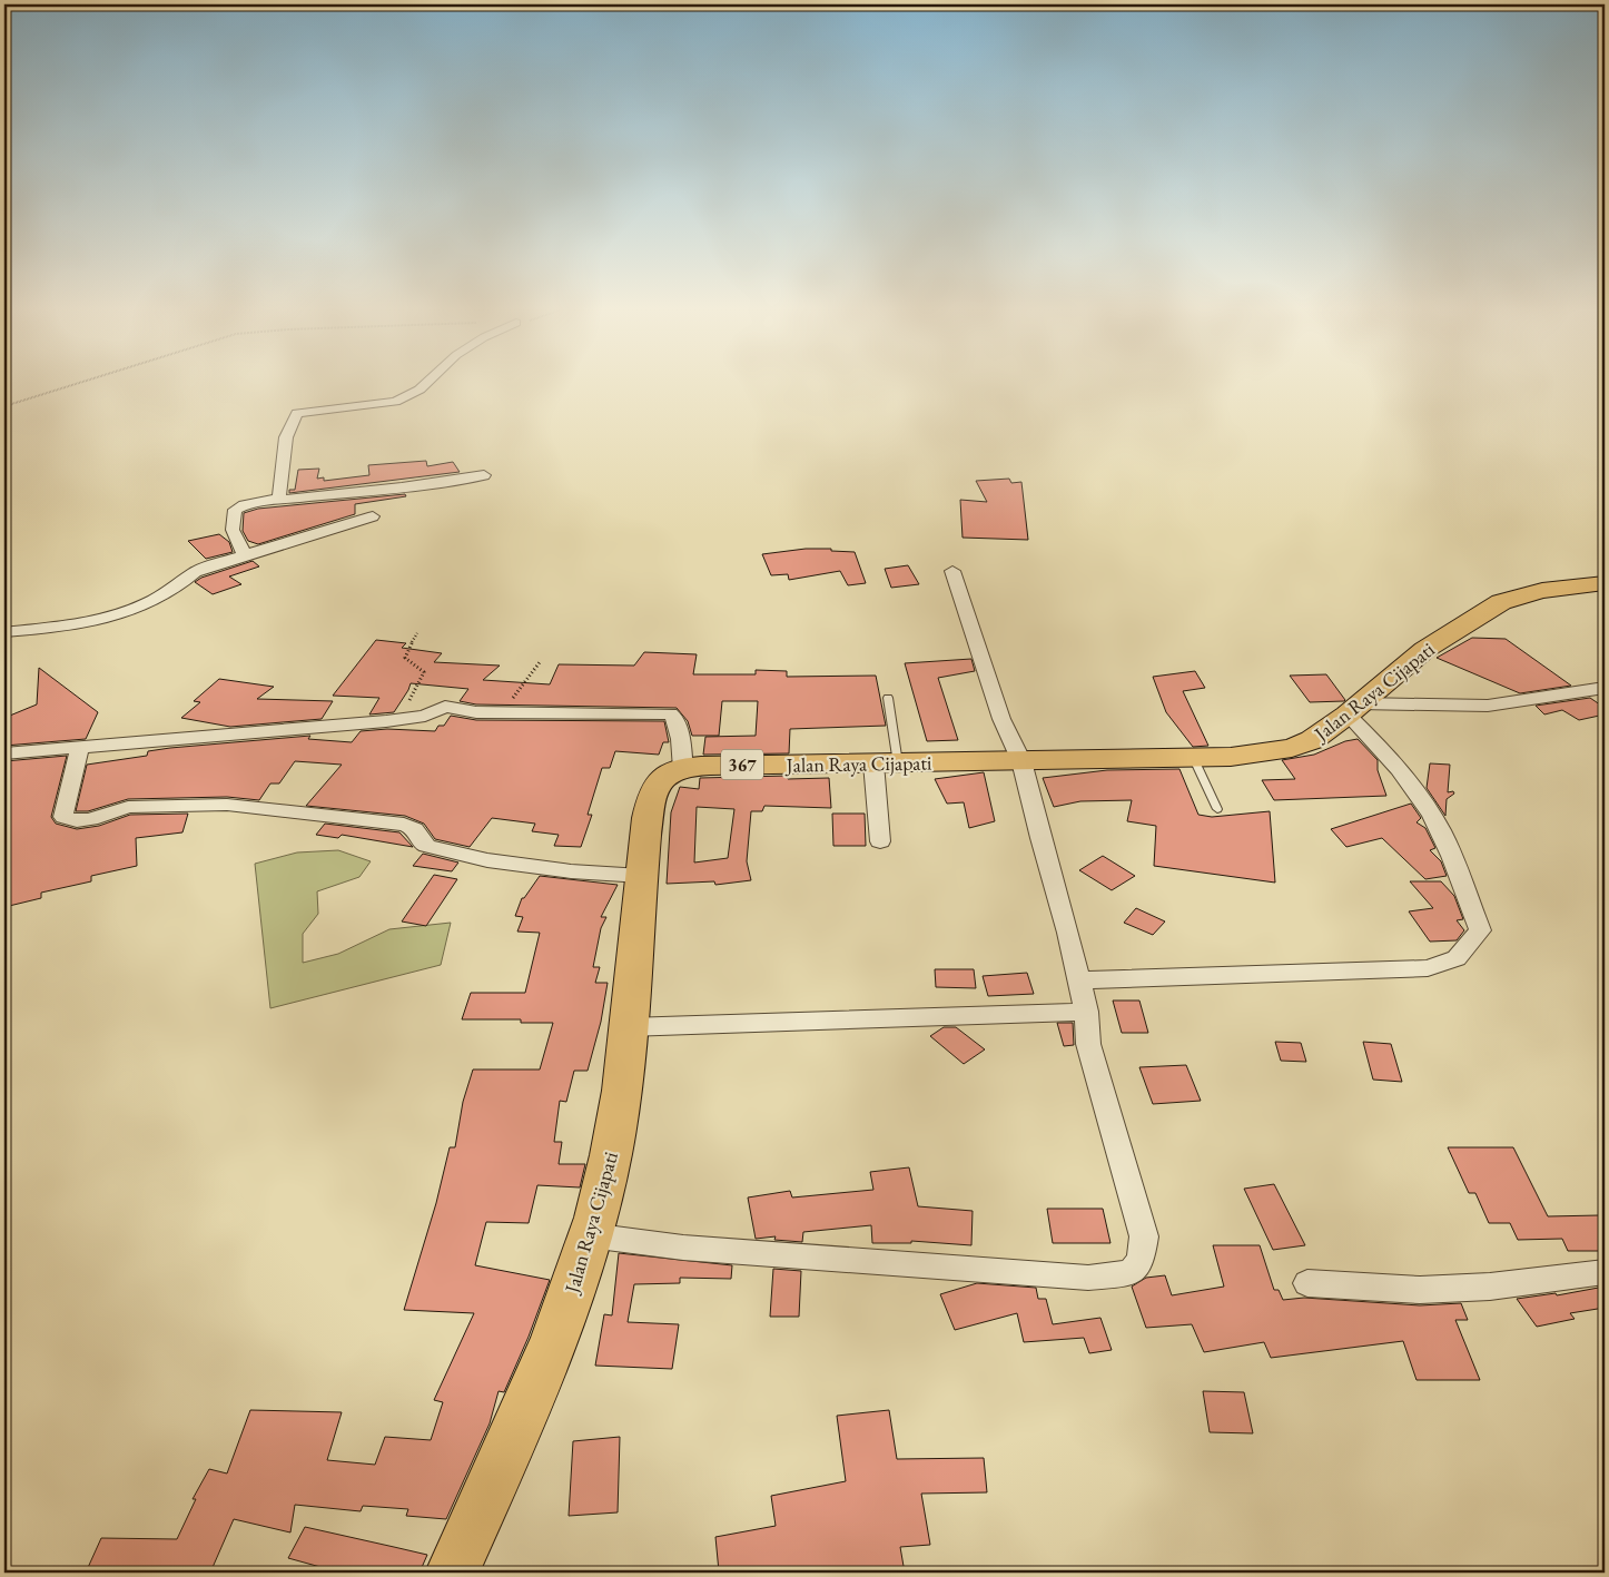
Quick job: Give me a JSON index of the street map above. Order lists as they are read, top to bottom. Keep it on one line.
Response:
{"streets":{"main road":["Jalan Raya Cijapati","367"]}}
